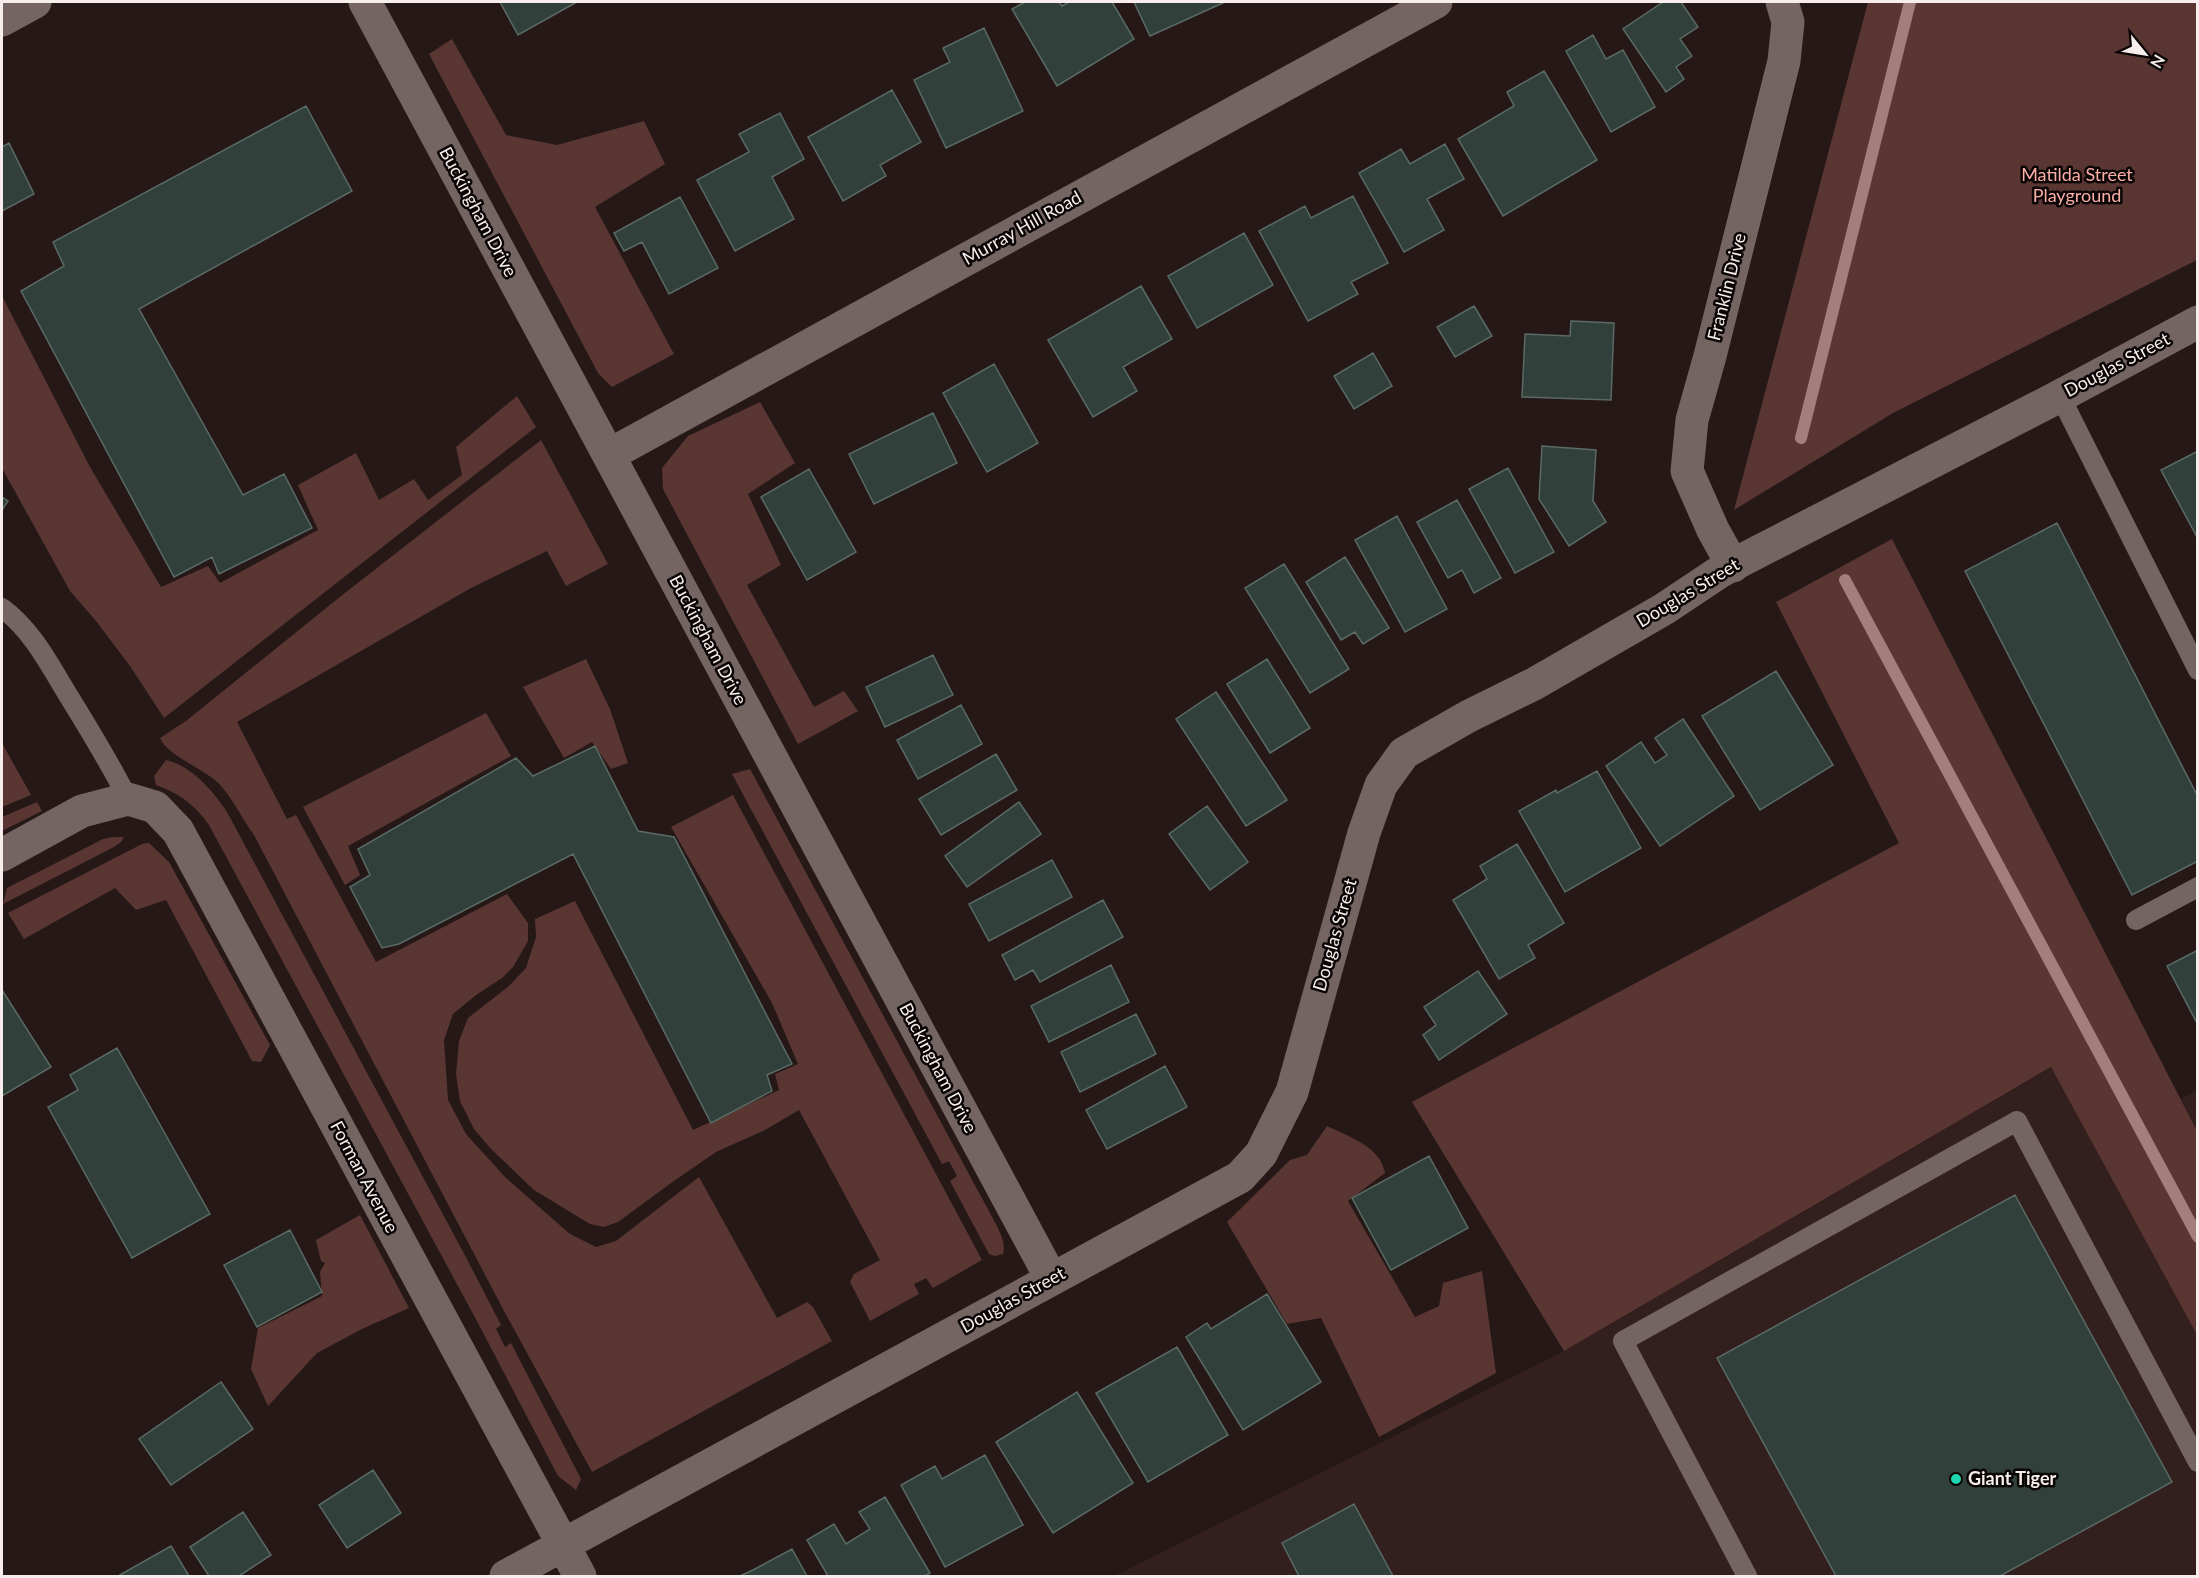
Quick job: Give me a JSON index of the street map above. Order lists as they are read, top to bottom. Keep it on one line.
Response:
{"streets":{"street":["Buckingham Drive","Murray Hill Road","Franklin Drive","Douglas Street","Forman Avenue"]},"crossings":[["Buckingham Drive","Murray Hill Road"],["Buckingham Drive","Douglas Street"],["Franklin Drive","Douglas Street"],["Douglas Street","Forman Avenue"]],"parks":["Matilda Street Playground"],"places":["Giant Tiger"],"north":"bottom right"}
